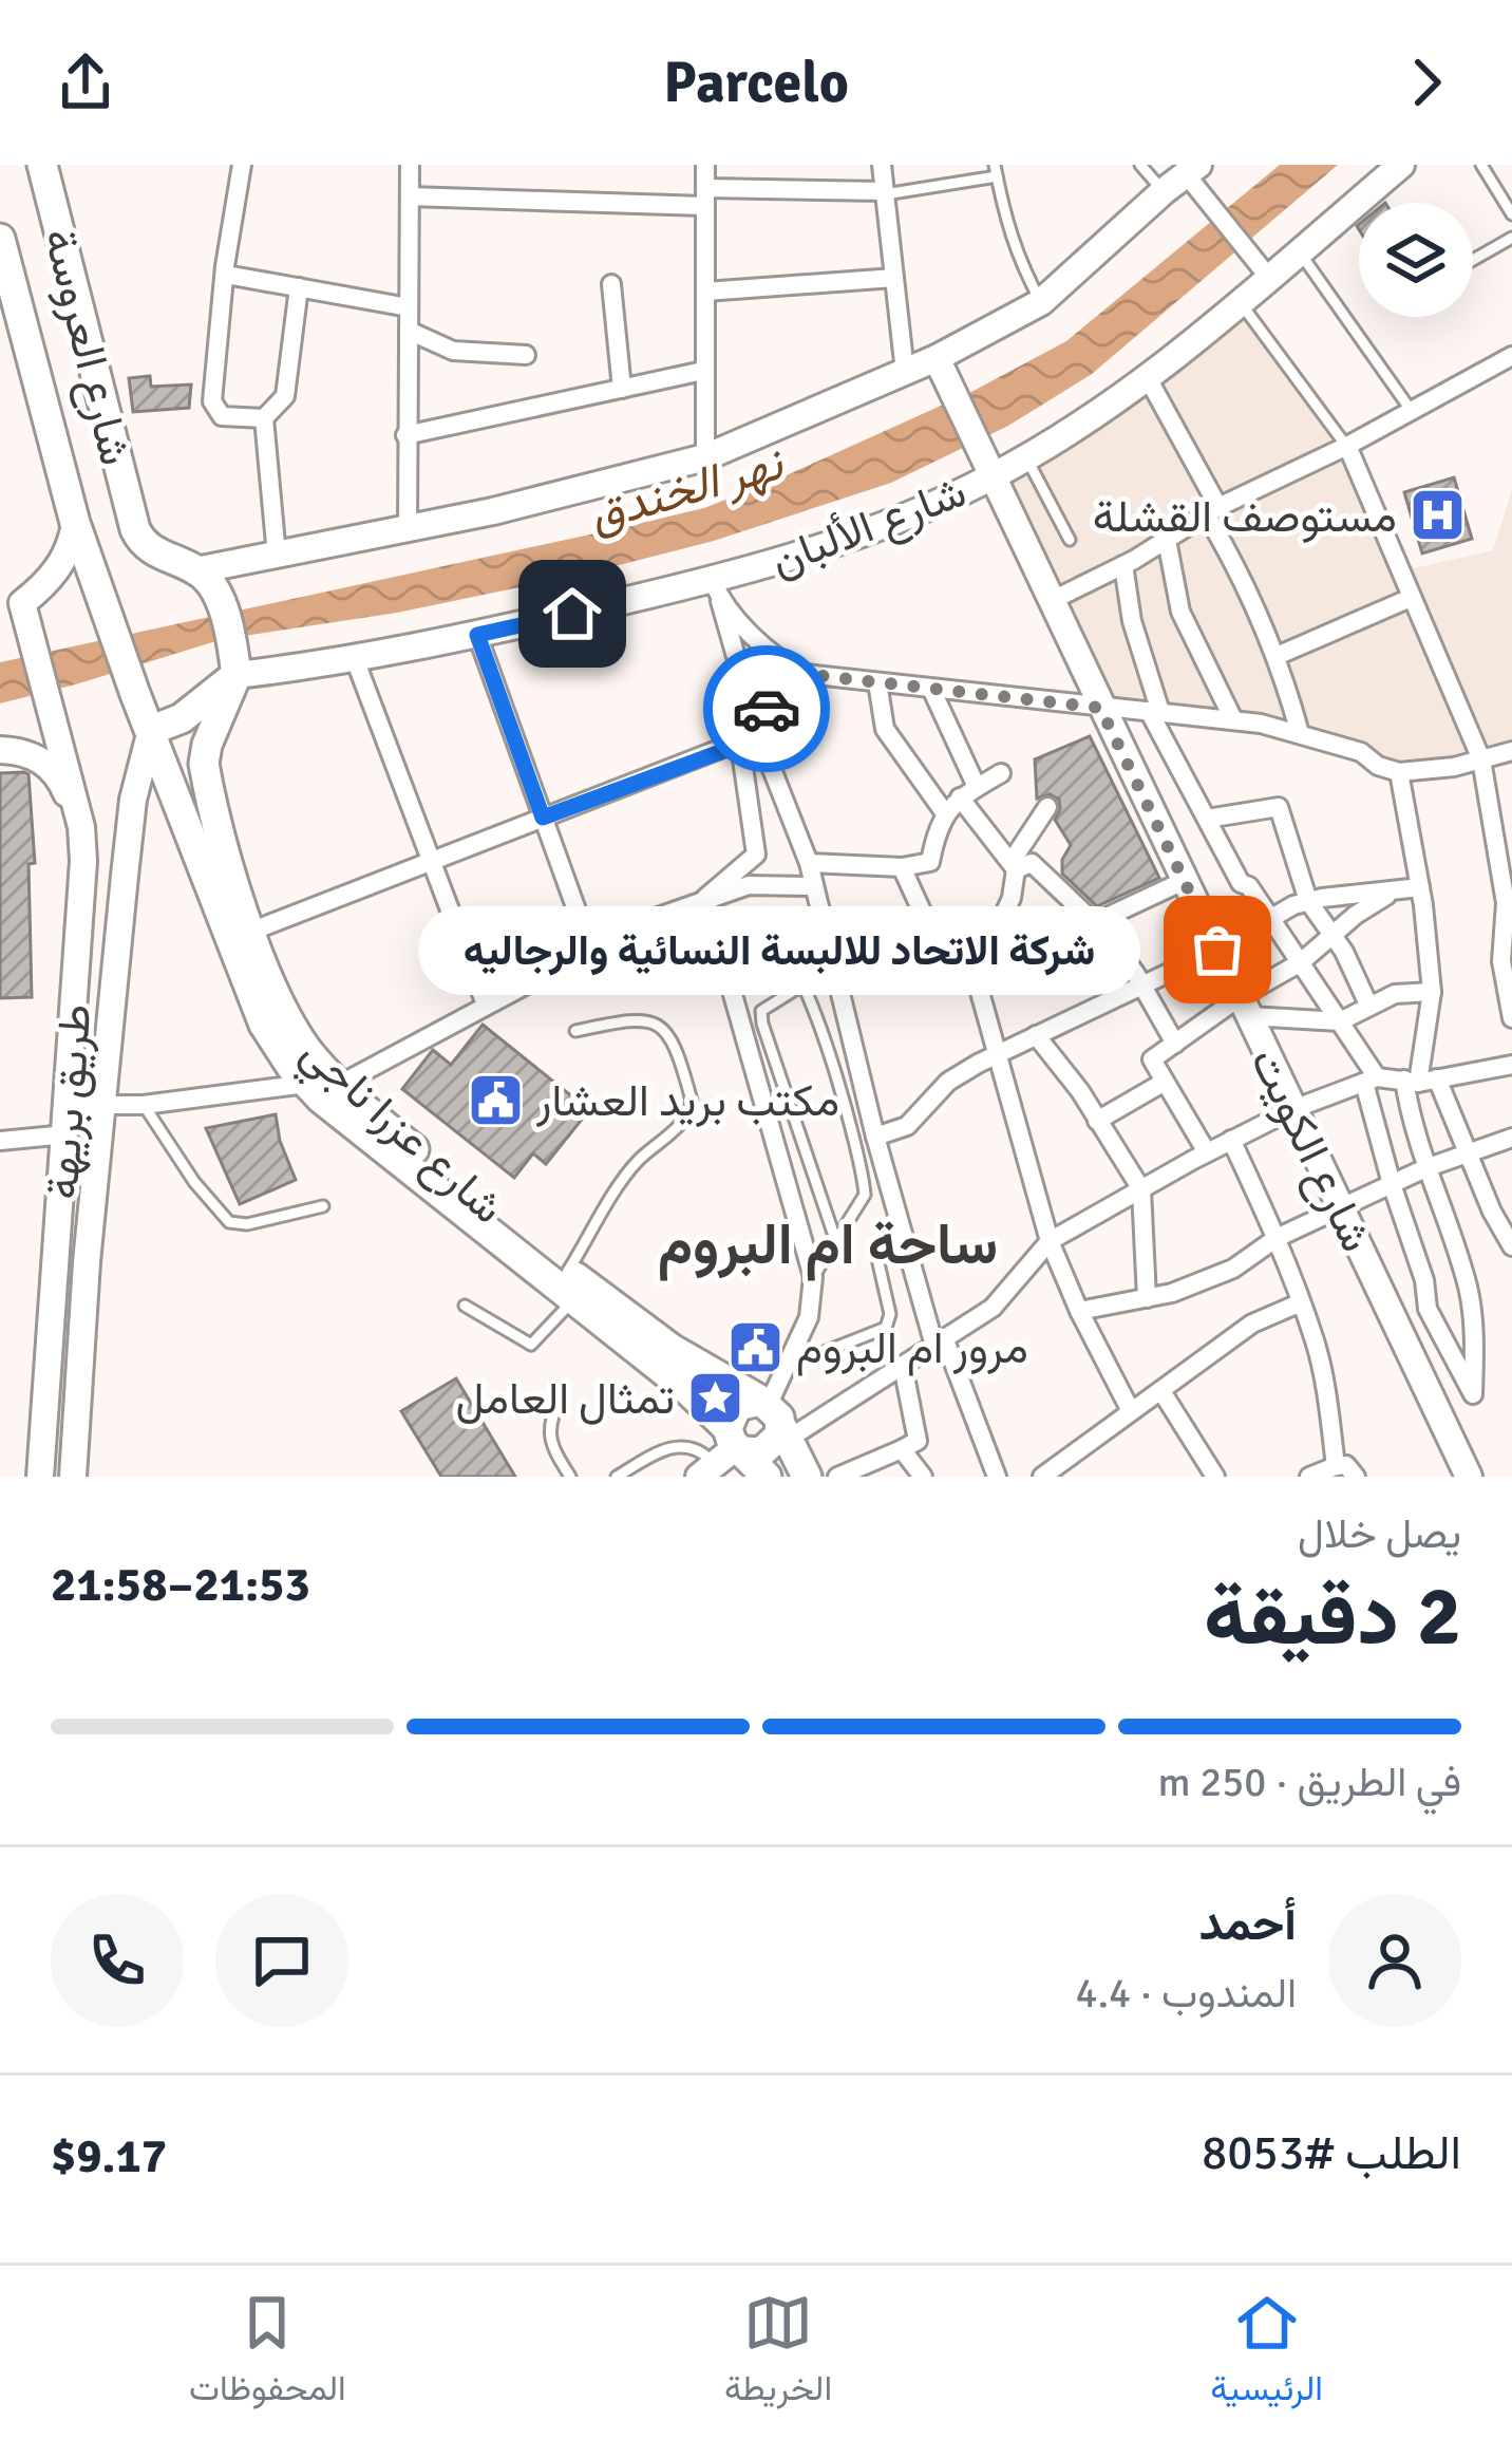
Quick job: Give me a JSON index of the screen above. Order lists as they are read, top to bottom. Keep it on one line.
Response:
{"streets":{"main road":["شارع العروسة","شارع الألبان","طريق بريهة","شارع عزرا ناجي","شارع الكويت"]},"crossings":[["شارع العروسة","شارع عزرا ناجي"],["شارع الألبان","شارع عزرا ناجي"],["شارع الألبان","شارع الكويت"],["طريق بريهة","شارع عزرا ناجي"]],"districts":["ساحة ام البروم"],"water":["نهر الخندق"],"places":{"hospital":["مستوصف القشلة"],"other":["شركة الاتحاد للالبسة النسائية والرجاليه"],"public building":["مكتب بريد العشار","مرور ام البروم"],"place":["تمثال العامل"]},"page":{"header":"Parcelo","bubble":"شركة الاتحاد للالبسة النسائية والرجاليه","heading":["2 دقيقة","يصل خلال","21:53–21:58"],"panel":["أحمد","المندوب · 4.4","الطلب #8053","$9.17"],"bar":"في الطريق · 250 m","tabs":["الرئيسية","الخريطة","المحفوظات"]}}
